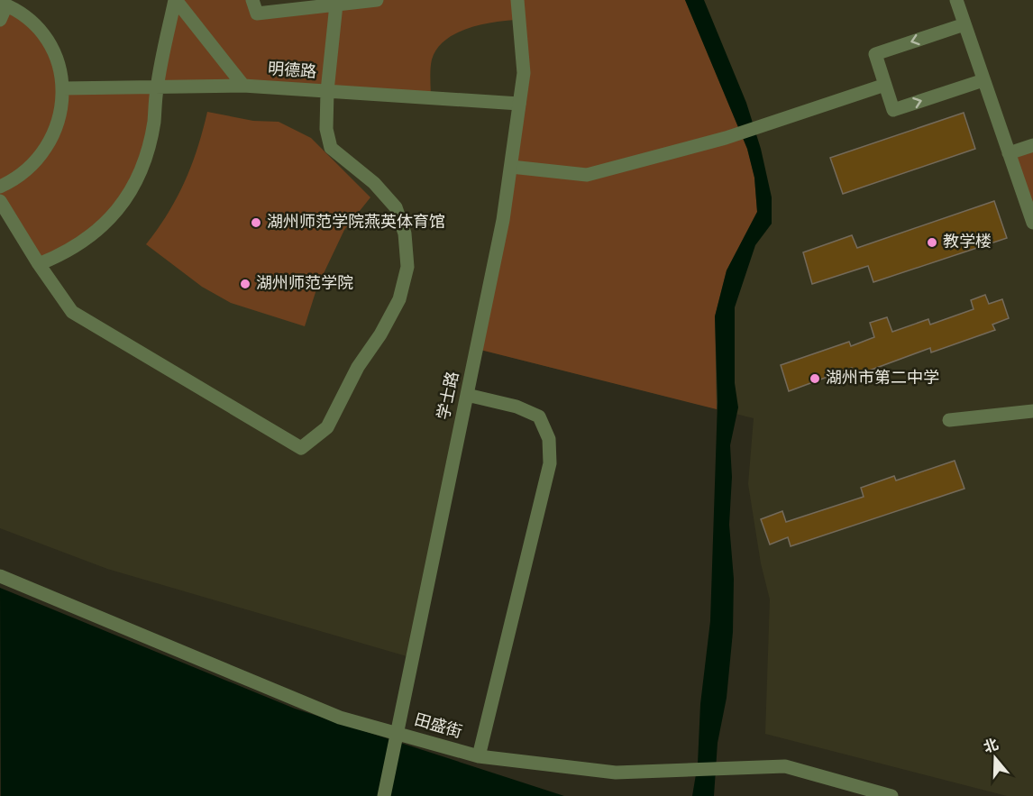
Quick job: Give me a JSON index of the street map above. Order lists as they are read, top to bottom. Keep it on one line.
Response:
{"streets":{"street":["明德路","学士路","田盛街"]},"crossings":[["明德路","学士路"]],"places":["湖州师范学院燕英体育馆","教学楼","湖州师范学院","湖州市第二中学"],"north":"top"}
